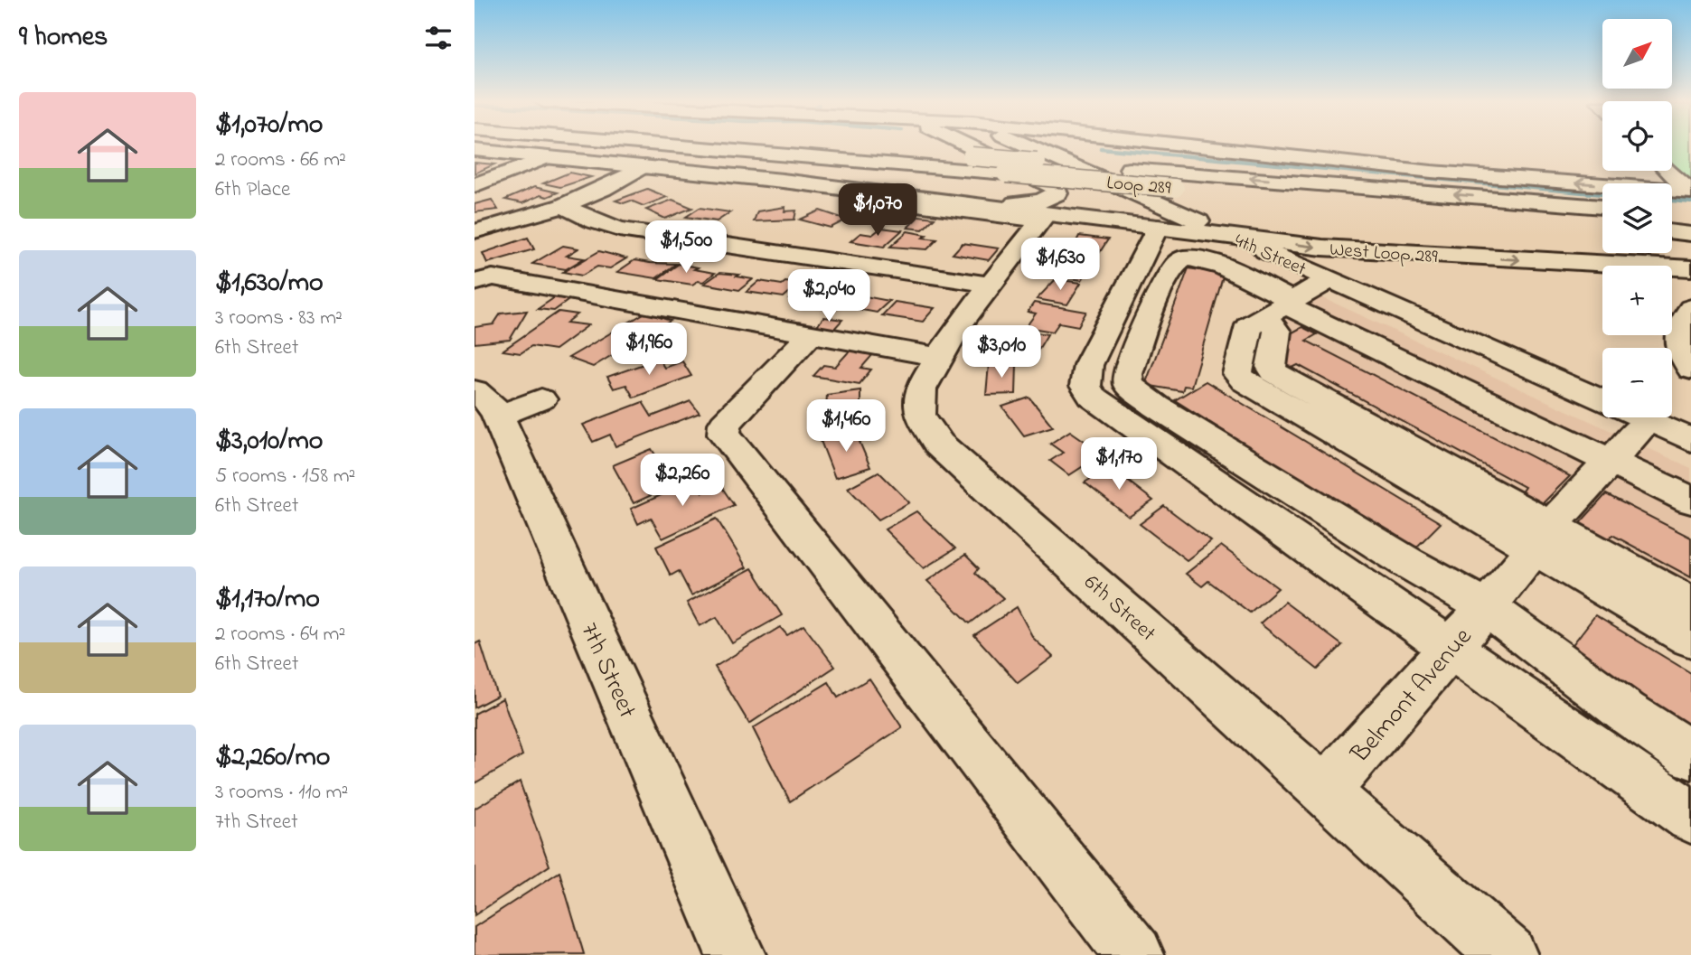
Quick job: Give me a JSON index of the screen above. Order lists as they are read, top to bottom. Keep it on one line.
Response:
{"streets":{"main road":["Loop 289","West Loop 289","4th Street","6th Street","7th Street","Belmont Avenue"]},"crossings":[["West Loop 289","4th Street"],["West Loop 289","6th Street"],["4th Street","Belmont Avenue"],["6th Street","Belmont Avenue"]],"north":"top right","page":{"heading":"9 homes","map_buttons":["+","−"],"list":[{"name":"$1,070/mo","note":"2 rooms · 66 m² · 6th Place"},{"name":"$1,630/mo","note":"3 rooms · 83 m² · 6th Street"},{"name":"$3,010/mo","note":"5 rooms · 158 m² · 6th Street"},{"name":"$1,170/mo","note":"2 rooms · 64 m² · 6th Street"},{"name":"$2,260/mo","note":"3 rooms · 110 m² · 7th Street"}],"price":["$1,070","$1,500","$1,630","$2,040","$1,960","$3,010","$1,460","$1,170","$2,260"]}}
